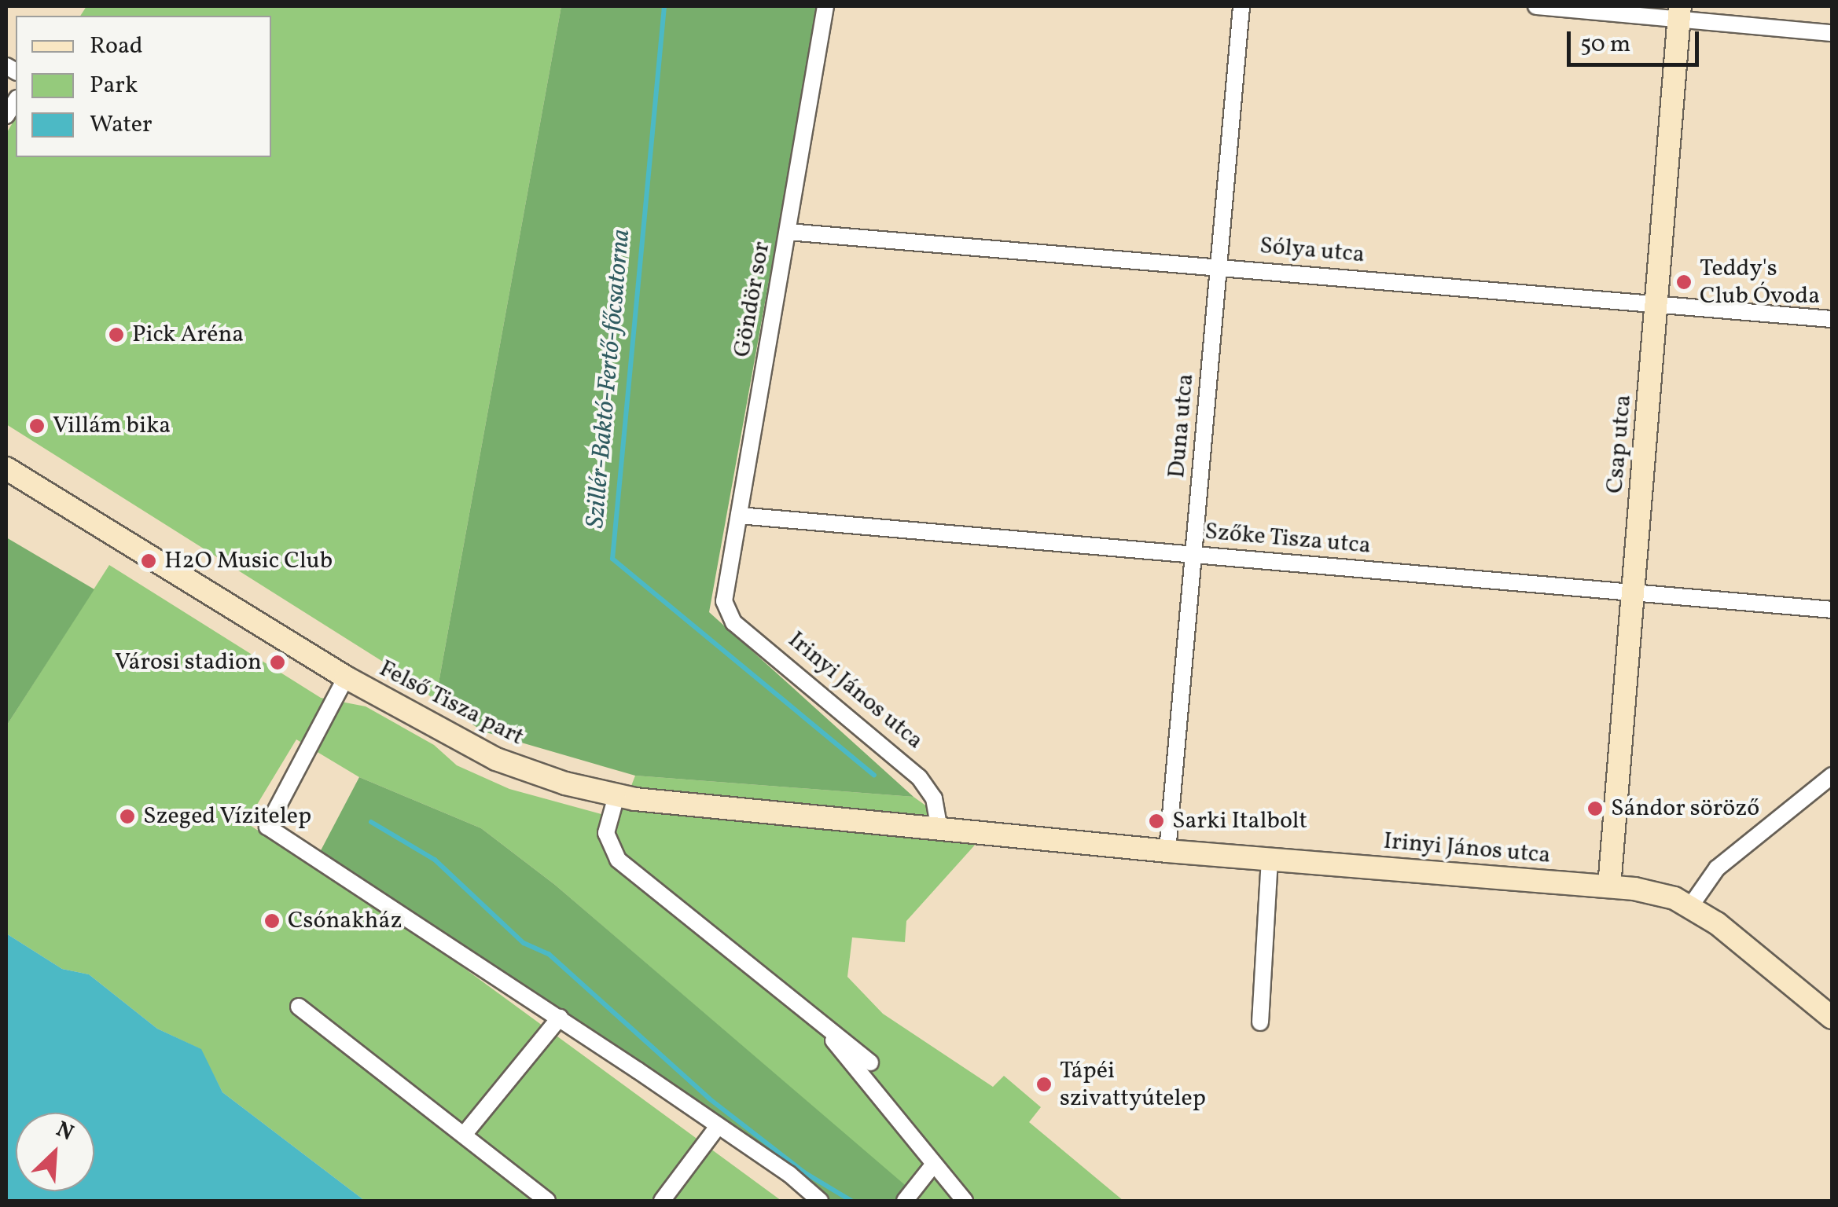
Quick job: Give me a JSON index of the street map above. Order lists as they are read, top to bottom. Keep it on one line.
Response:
{"streets":{"main road":["Csap utca","Irinyi János utca","Felső Tisza part"],"street":["Sólya utca","Göndör sor","Duna utca","Szőke Tisza utca"]},"crossings":[["Sólya utca","Göndör sor"],["Sólya utca","Duna utca"],["Sólya utca","Csap utca"],["Göndör sor","Szőke Tisza utca"],["Göndör sor","Irinyi János utca"],["Duna utca","Szőke Tisza utca"],["Duna utca","Irinyi János utca"],["Csap utca","Szőke Tisza utca"],["Csap utca","Irinyi János utca"],["Irinyi János utca","Felső Tisza part"]],"water":["Szillér-Baktó-Fertő-főcsatorna"],"places":["Teddy's Club Óvoda","Pick Aréna","Villám bika","H2O Music Club","Városi stadion","Sándor söröző","Szeged Vízitelep","Sarki Italbolt","Csónakház","Tápéi szivattyútelep"],"legend":["Road","Park","Water"],"scale_bar":"50 m","north":"top right"}
